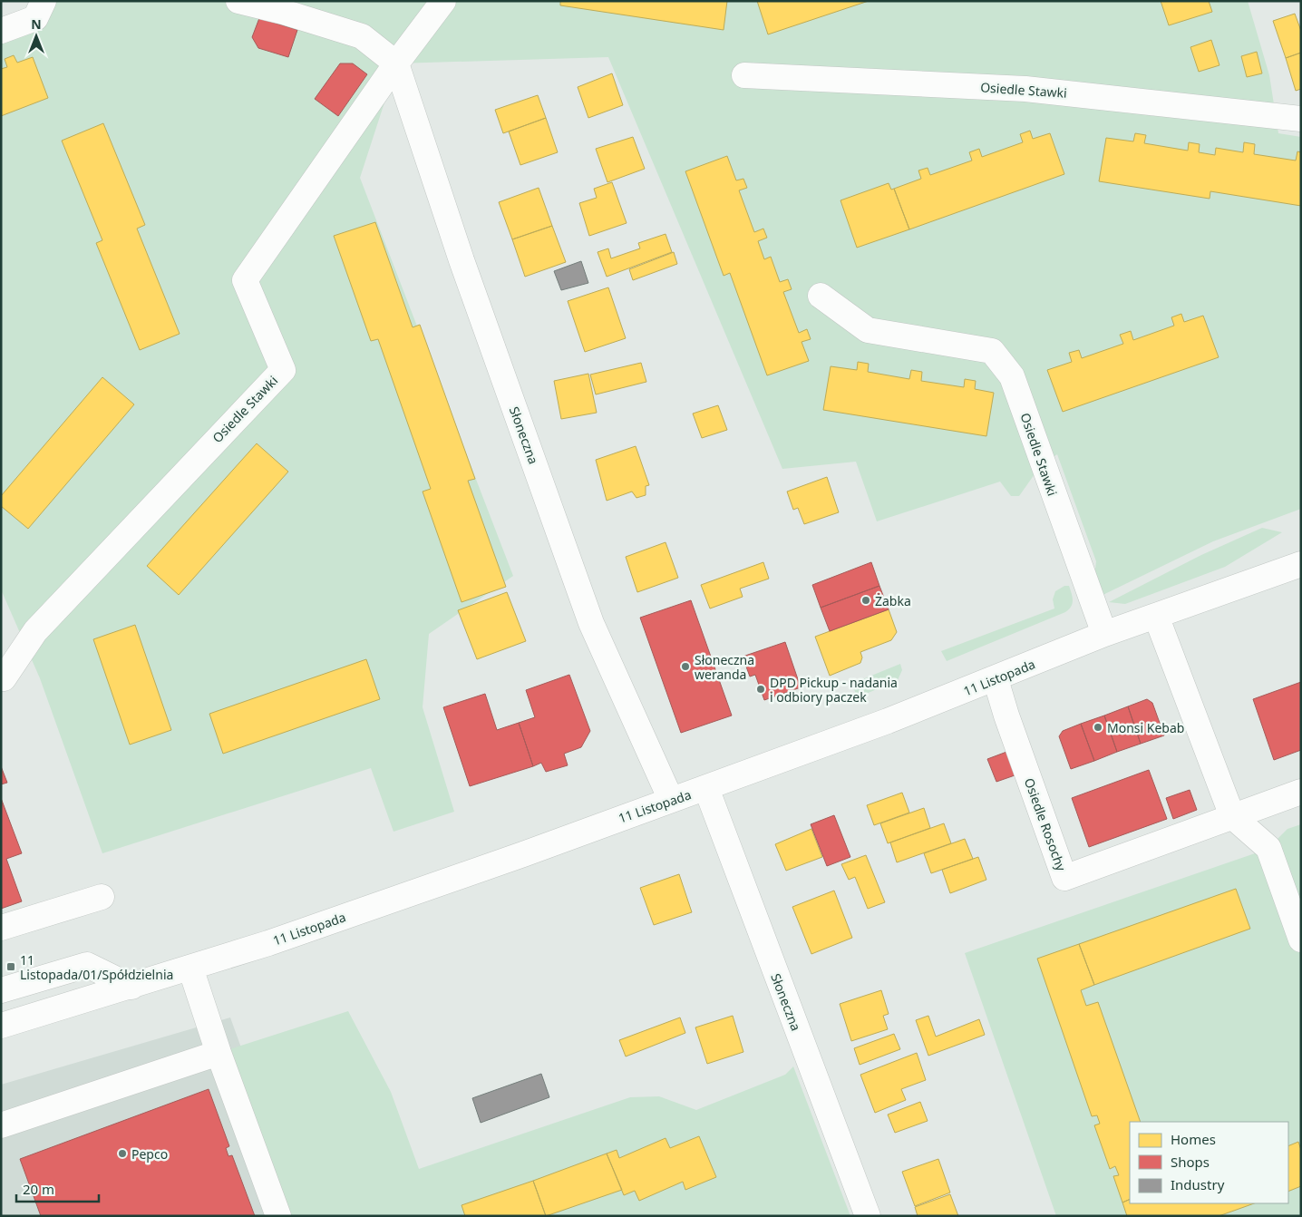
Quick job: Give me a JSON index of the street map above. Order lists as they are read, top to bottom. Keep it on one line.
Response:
{"streets":{"street":["Osiedle Stawki","Słoneczna","11 Listopada","Osiedle Rosochy"]},"crossings":[["Osiedle Stawki","Słoneczna"],["Osiedle Stawki","11 Listopada"],["Słoneczna","11 Listopada"],["11 Listopada","Osiedle Rosochy"]],"places":{"other":["Żabka","Słoneczna weranda","DPD Pickup - nadania i odbiory paczek","Monsi Kebab","Pepco"],"transit":["11 Listopada/01/Spółdzielnia"]},"legend":["Homes","Shops","Industry"],"scale_bar":"20 m","north":"top"}
